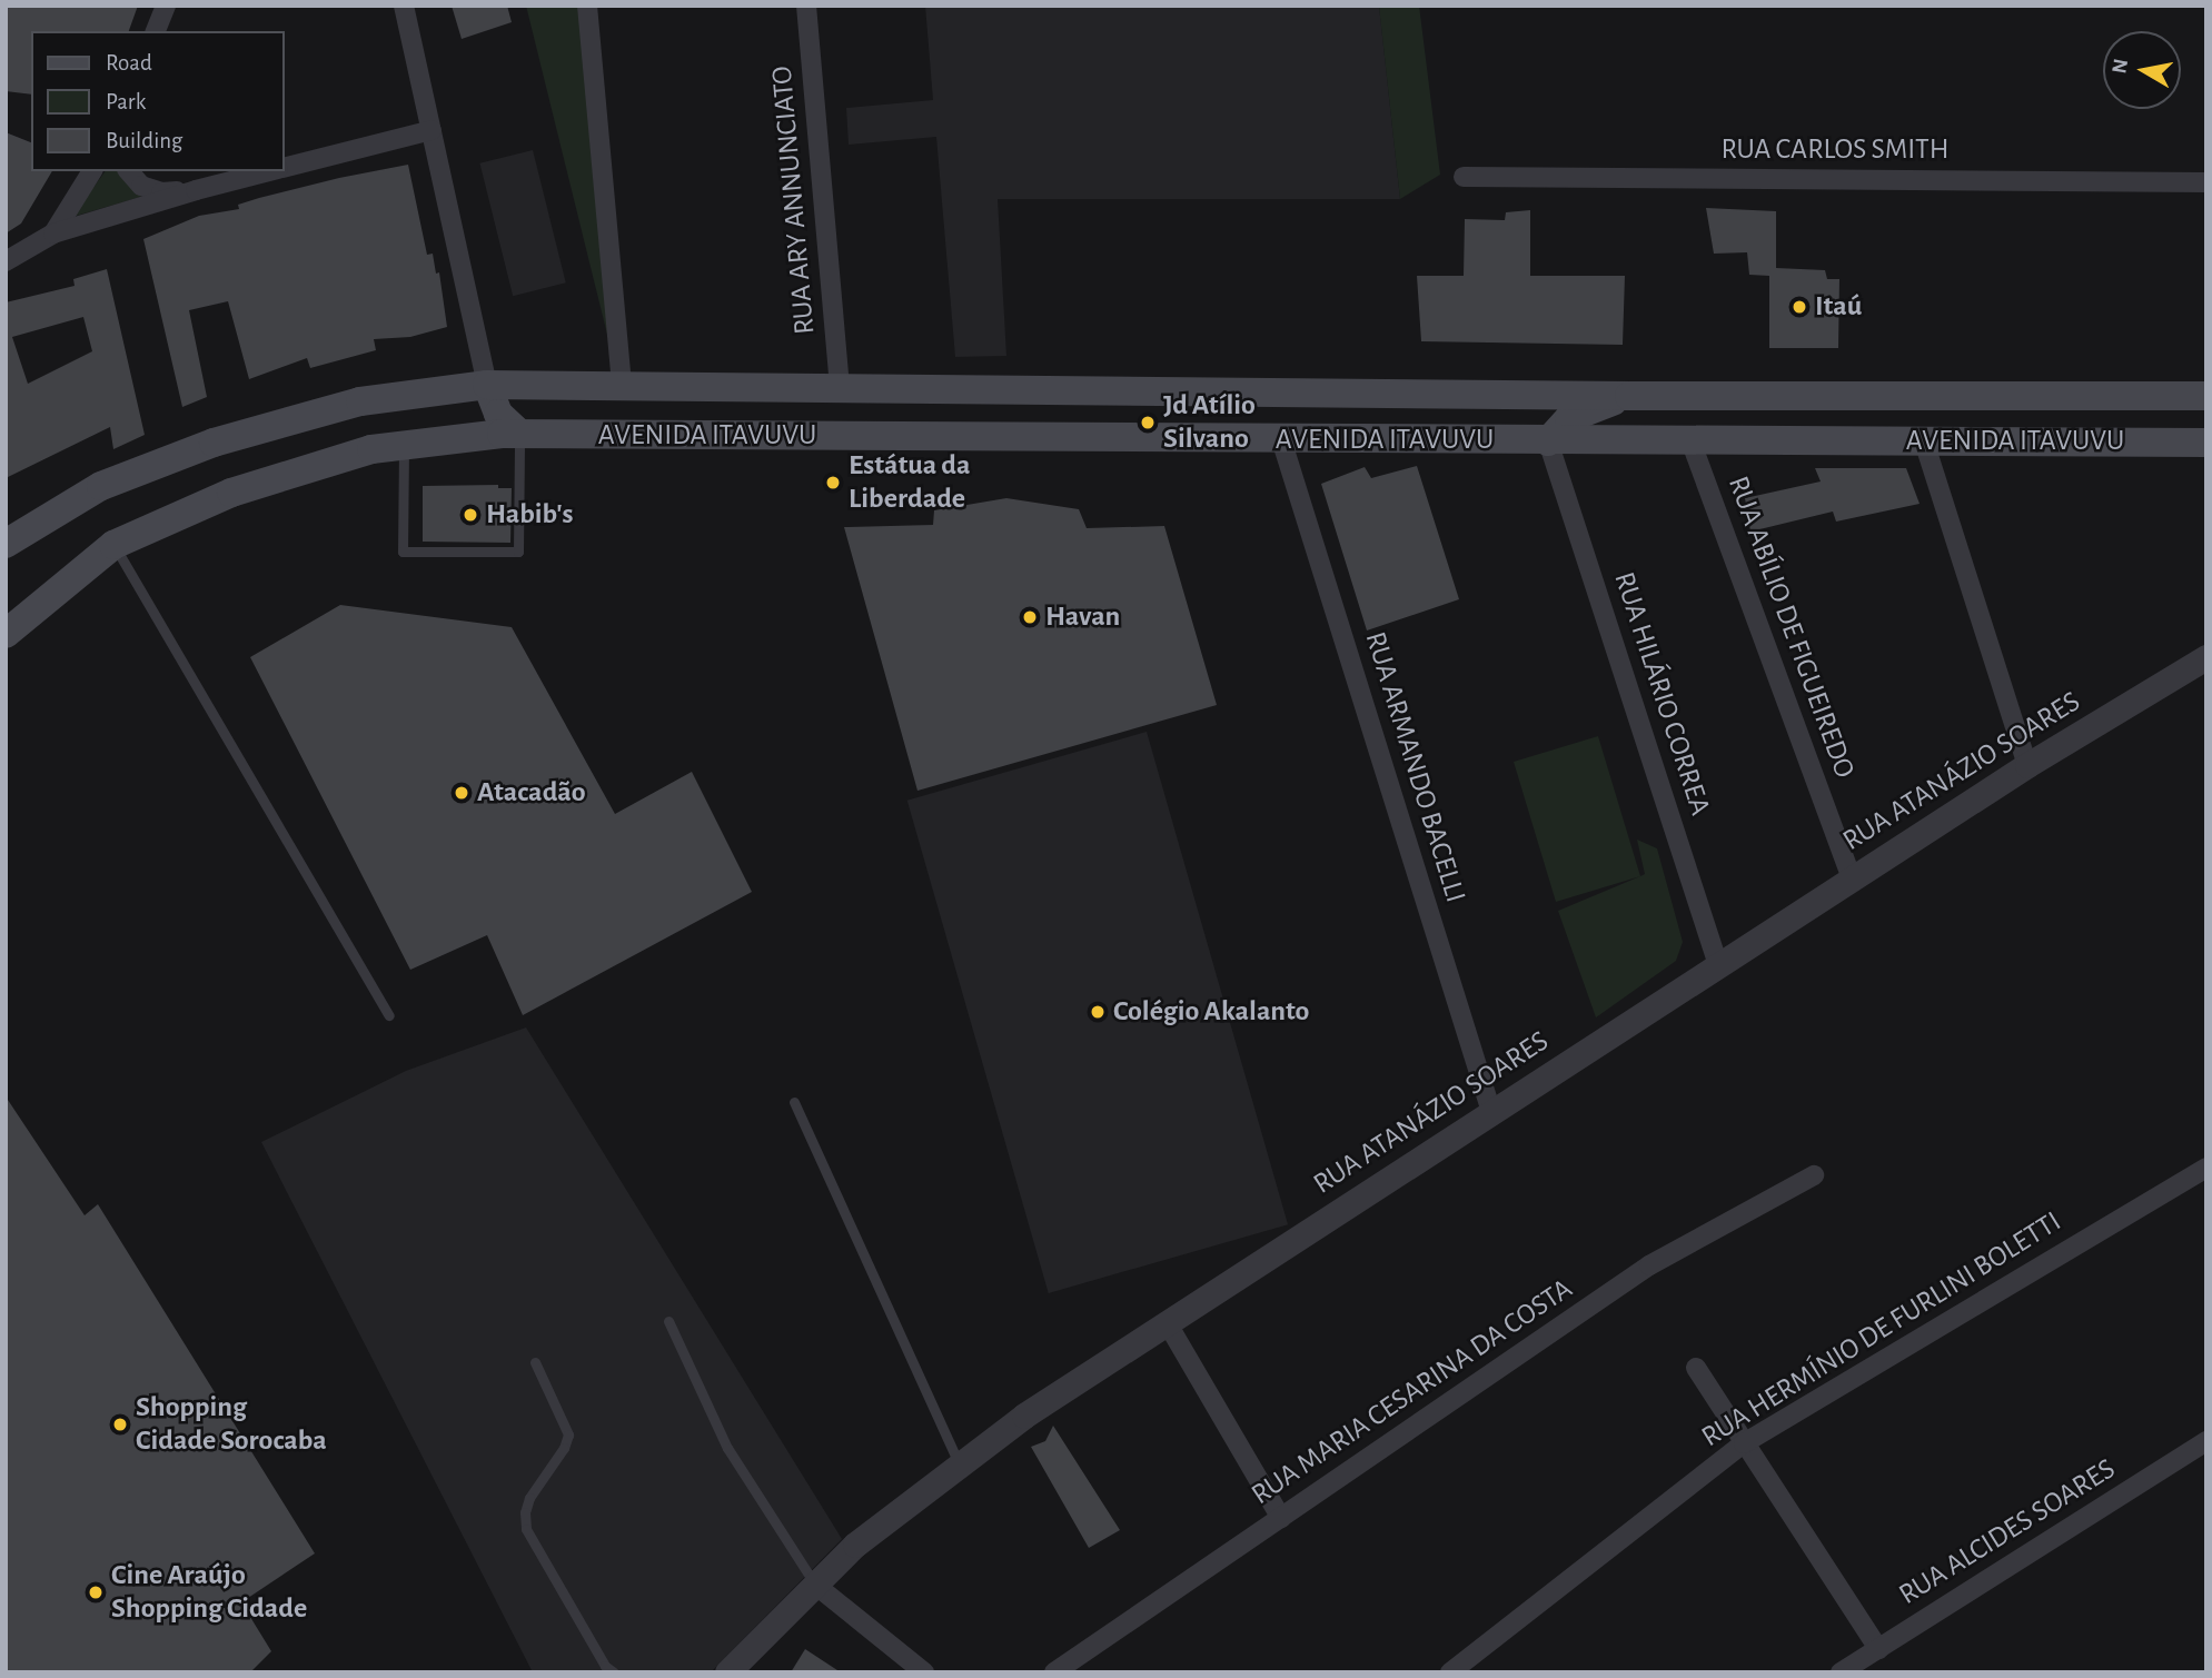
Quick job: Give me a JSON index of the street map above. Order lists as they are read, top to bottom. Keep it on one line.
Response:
{"streets":{"main road":["AVENIDA ITAVUVU"],"street":["RUA CARLOS SMITH","RUA ARY ANNUNCIATO","RUA ABÍLIO DE FIGUEIREDO","RUA HILÁRIO CORREA","RUA ARMANDO BACELLI","RUA ATANÁZIO SOARES","RUA HERMÍNIO DE FURLINI BOLETTI","RUA MARIA CESARINA DA COSTA","RUA ALCIDES SOARES"]},"crossings":[["RUA ARY ANNUNCIATO","AVENIDA ITAVUVU"],["AVENIDA ITAVUVU","RUA ABÍLIO DE FIGUEIREDO"],["AVENIDA ITAVUVU","RUA HILÁRIO CORREA"],["AVENIDA ITAVUVU","RUA ARMANDO BACELLI"],["RUA ABÍLIO DE FIGUEIREDO","RUA ATANÁZIO SOARES"],["RUA HILÁRIO CORREA","RUA ATANÁZIO SOARES"],["RUA ARMANDO BACELLI","RUA ATANÁZIO SOARES"]],"places":["Itaú","Jd Atílio Silvano","Estátua da Liberdade","Habib's","Havan","Atacadão","Colégio Akalanto","Shopping Cidade Sorocaba","Cine Araújo Shopping Cidade"],"legend":["Road","Park","Building"],"north":"left"}
